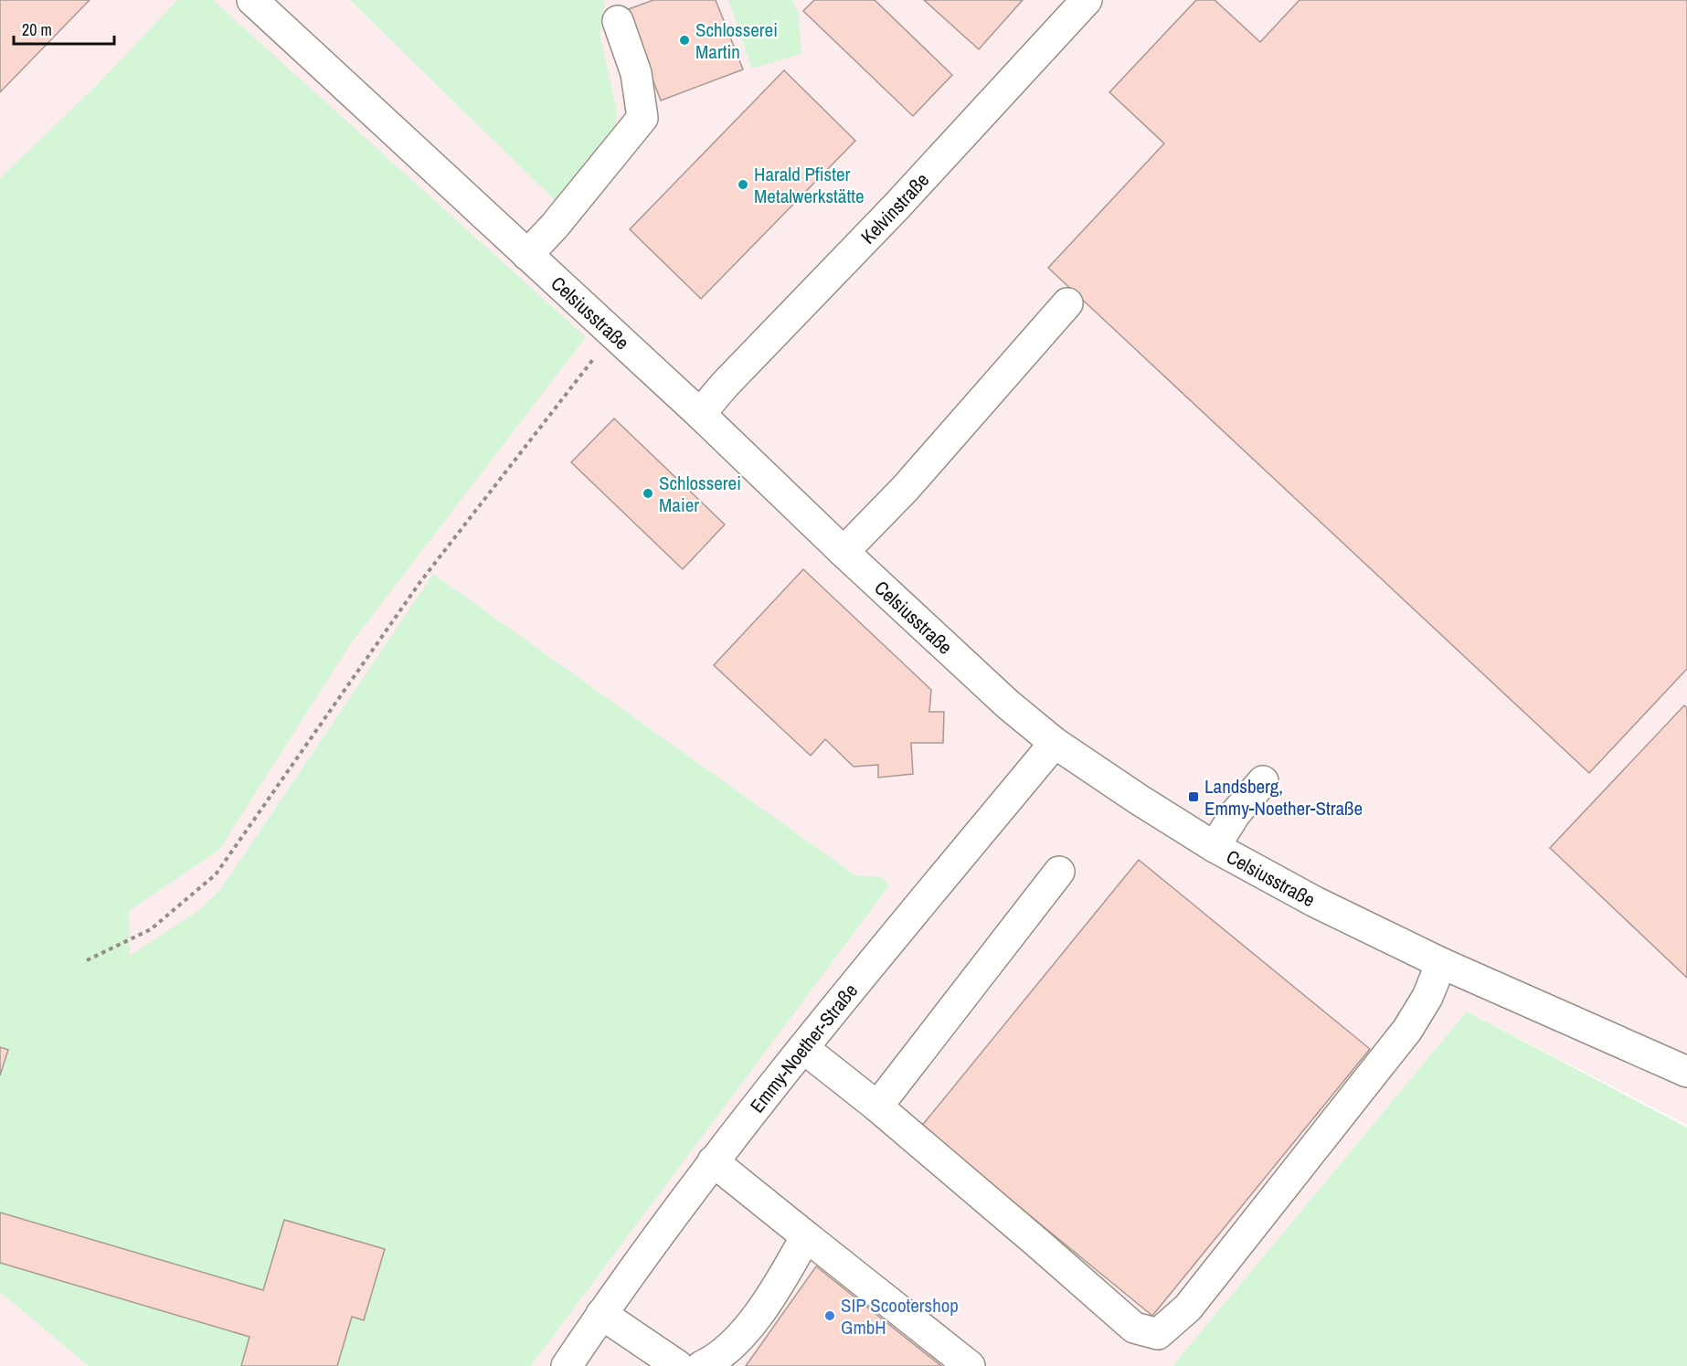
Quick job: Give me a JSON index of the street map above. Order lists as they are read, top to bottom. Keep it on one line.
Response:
{"streets":{"street":["Kelvinstraße","Celsiusstraße","Emmy-Noether-Straße"]},"crossings":[["Kelvinstraße","Celsiusstraße"],["Celsiusstraße","Emmy-Noether-Straße"]],"places":{"other":["Schlosserei Martin","Harald Pfister Metalwerkstätte","Schlosserei Maier","SIP Scootershop GmbH"],"transit":["Landsberg, Emmy-Noether-Straße"]},"scale_bar":"20 m"}
